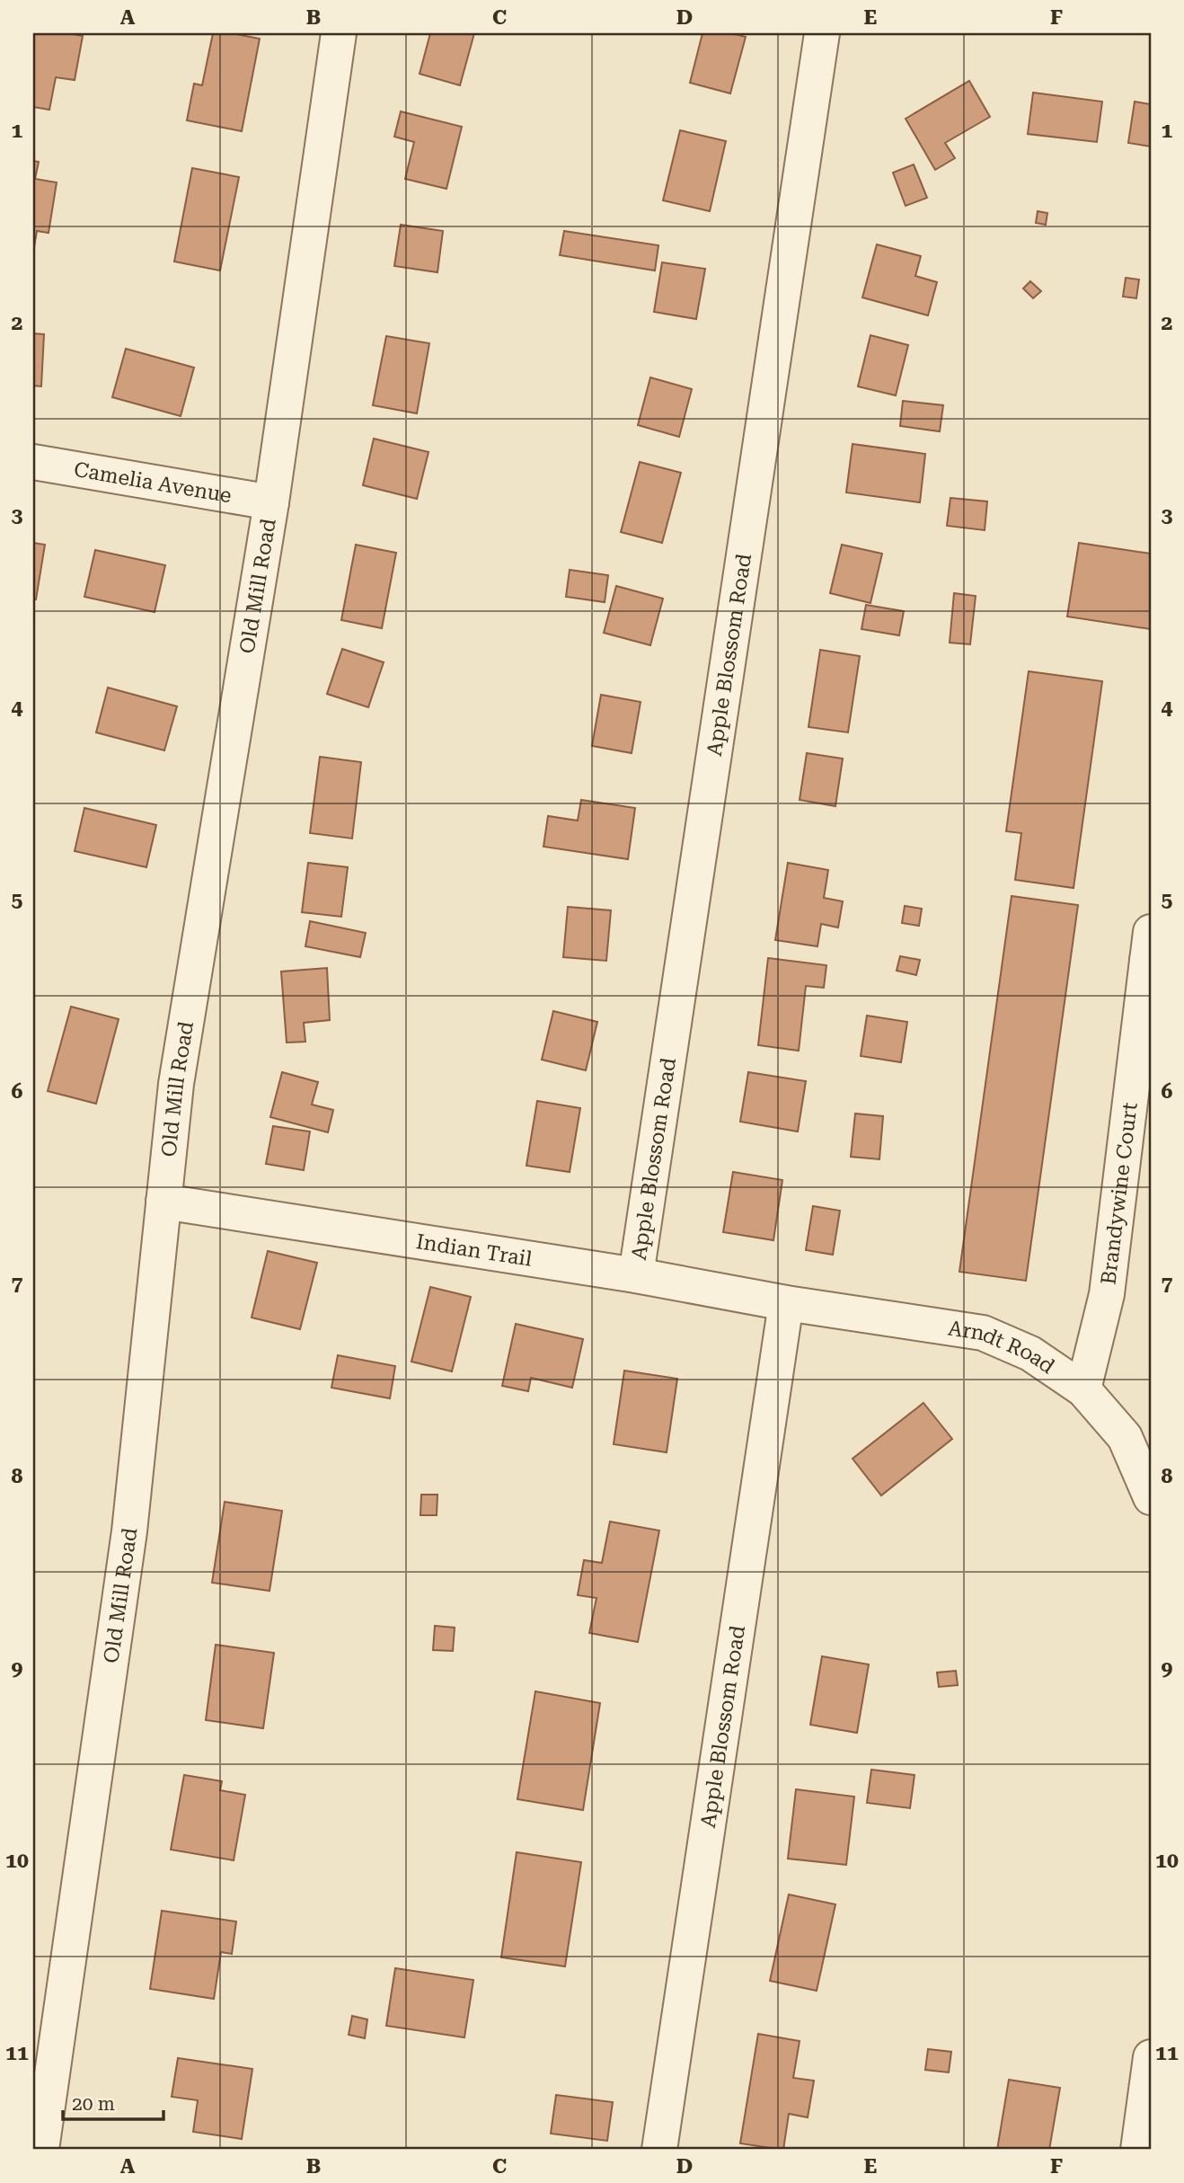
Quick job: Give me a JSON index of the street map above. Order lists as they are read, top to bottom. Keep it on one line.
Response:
{"streets":{"street":["Camelia Avenue","Old Mill Road","Apple Blossom Road","Brandywine Court","Indian Trail","Arndt Road"]},"crossings":[["Camelia Avenue","Old Mill Road"],["Old Mill Road","Indian Trail"],["Apple Blossom Road","Indian Trail"],["Apple Blossom Road","Arndt Road"],["Brandywine Court","Arndt Road"],["Indian Trail","Arndt Road"]],"scale_bar":"20 m","grid":{"columns":["A","B","C","D","E","F"],"rows":["1","2","3","4","5","6","7","8","9","10","11"]}}
